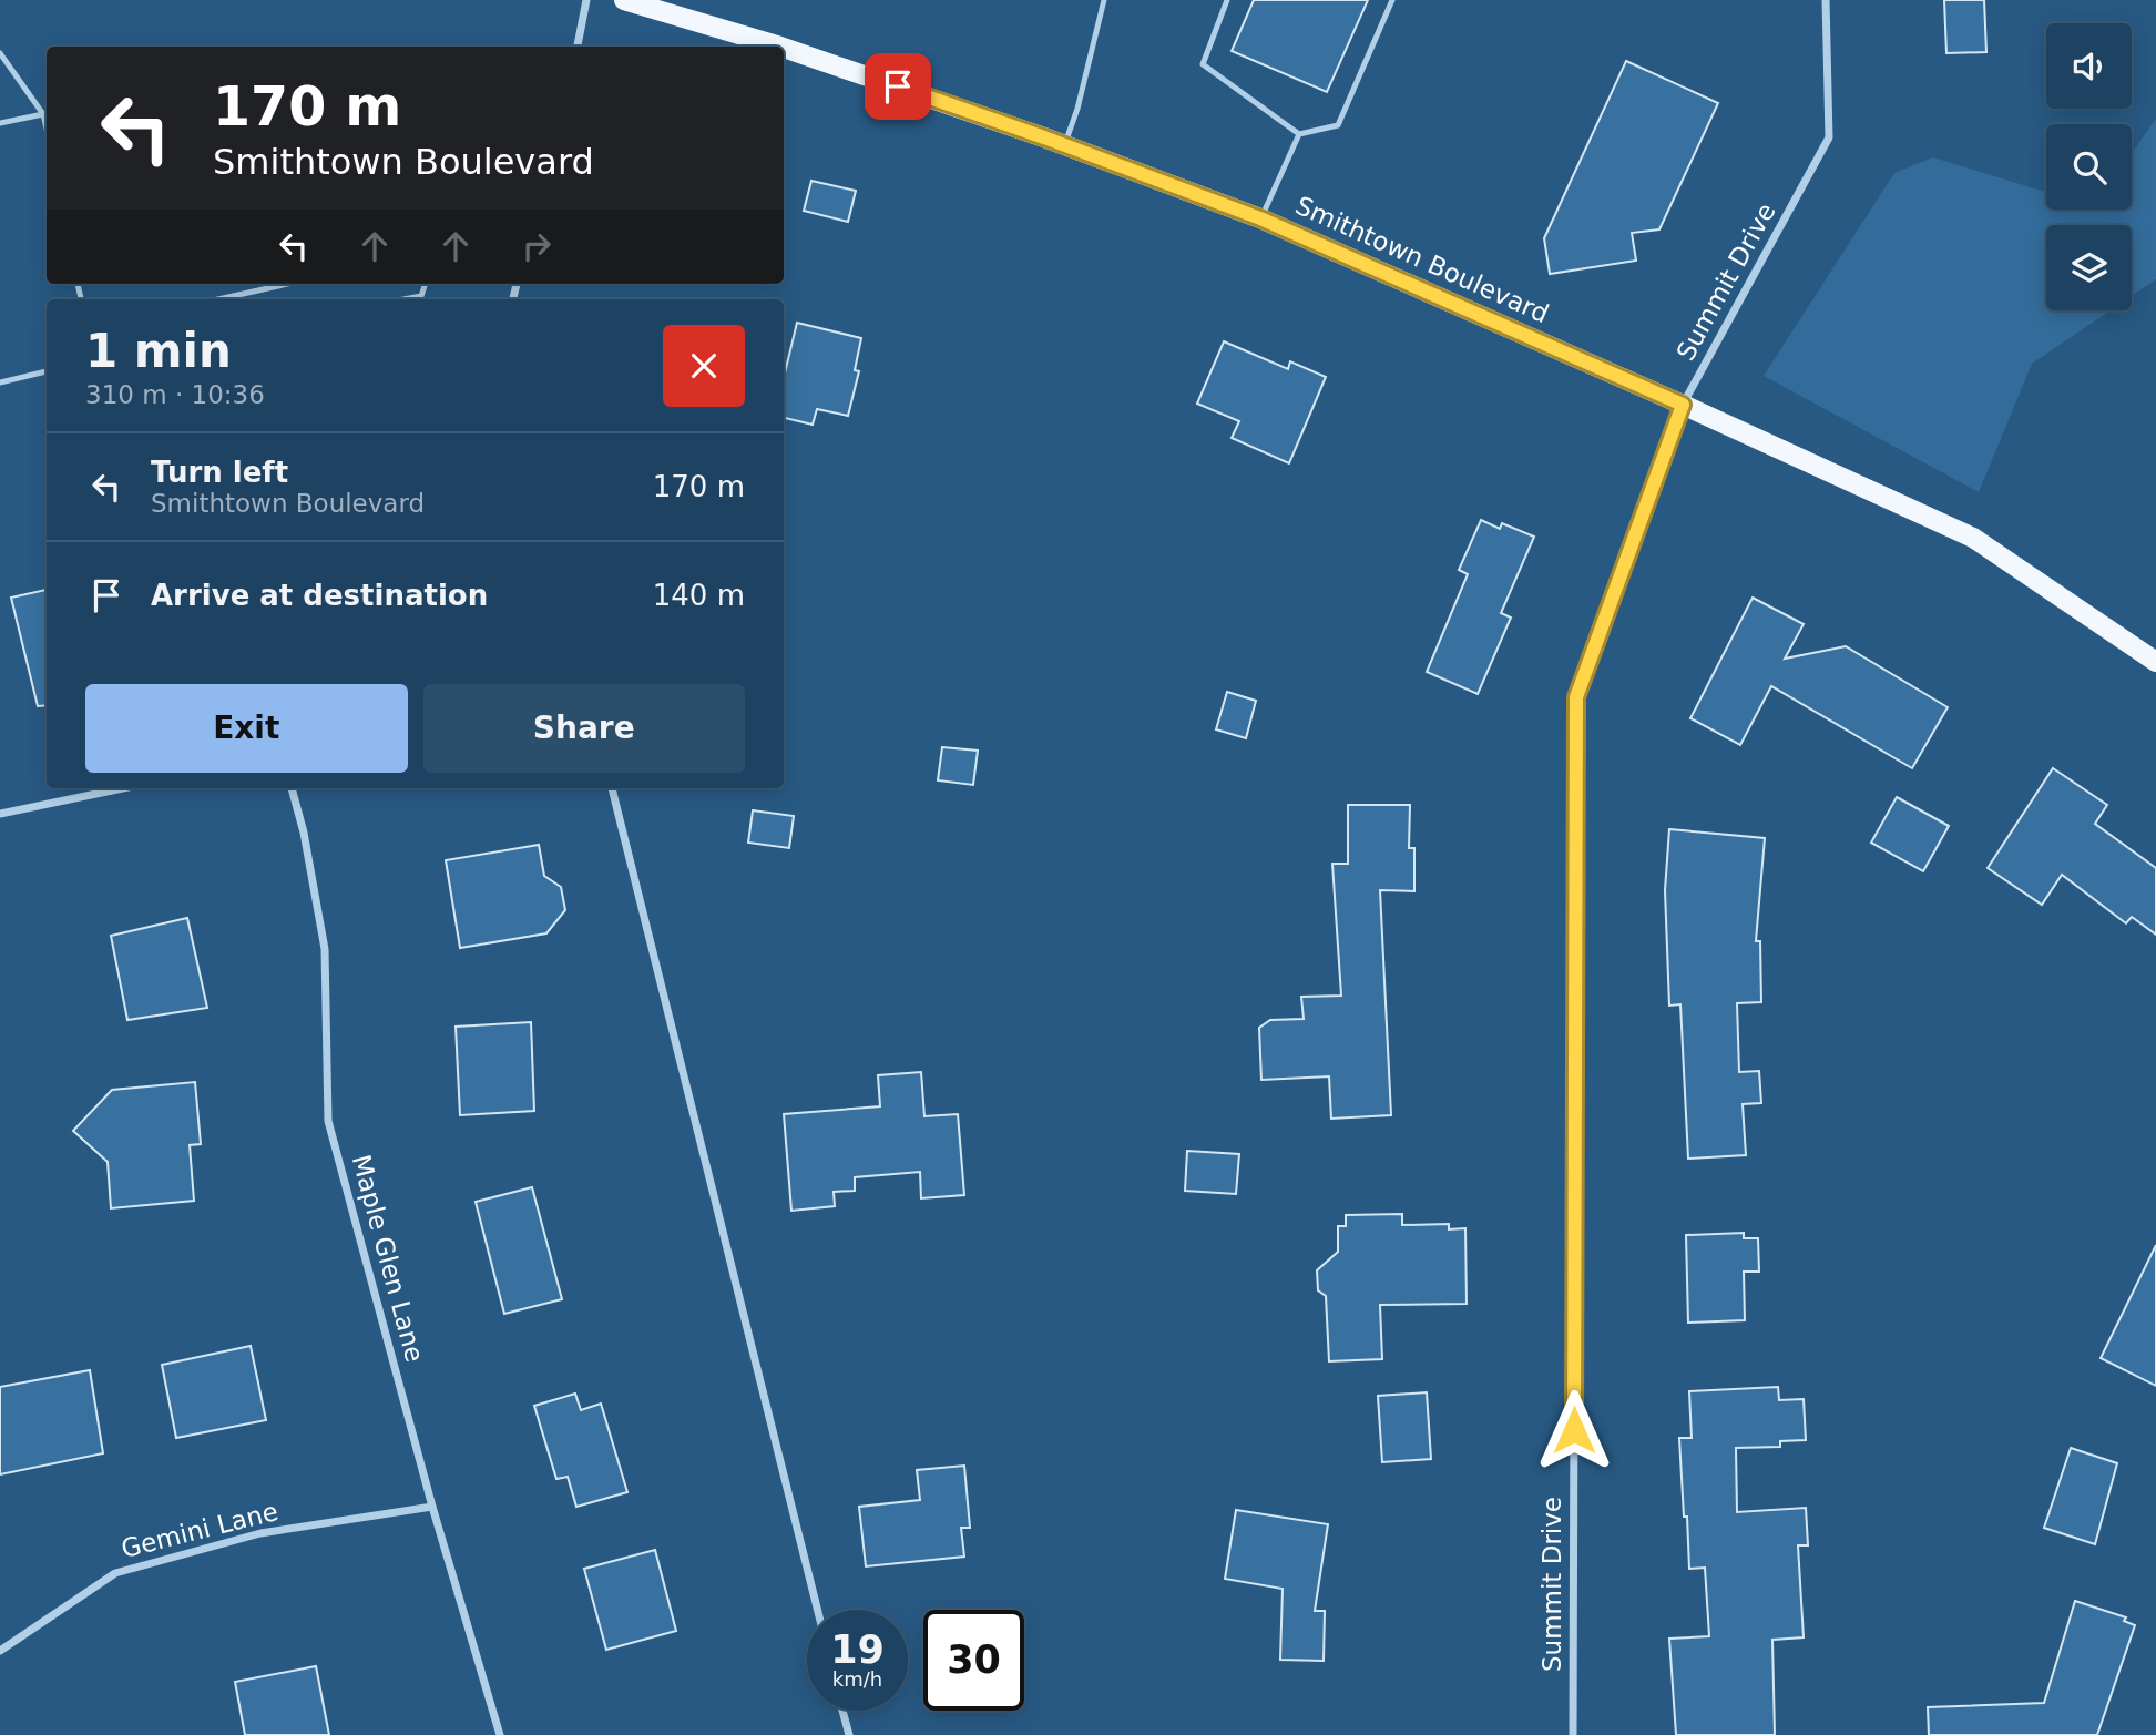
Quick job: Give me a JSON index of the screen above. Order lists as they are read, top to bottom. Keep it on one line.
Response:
{"streets":{"main road":["Smithtown Boulevard"],"street":["Summit Drive","Maple Glen Lane","Gemini Lane"]},"crossings":[["Smithtown Boulevard","Summit Drive"],["Maple Glen Lane","Gemini Lane"]],"page":{"turn":["170 m","Smithtown Boulevard"],"heading":["1 min","310 m · 10:36"],"list":[{"name":"Turn left","note":"Smithtown Boulevard","value":"170 m"},{"name":"Arrive at destination","value":"140 m"}],"buttons":["Exit","Share"],"speed":"19 km/h","limit":"30"}}
